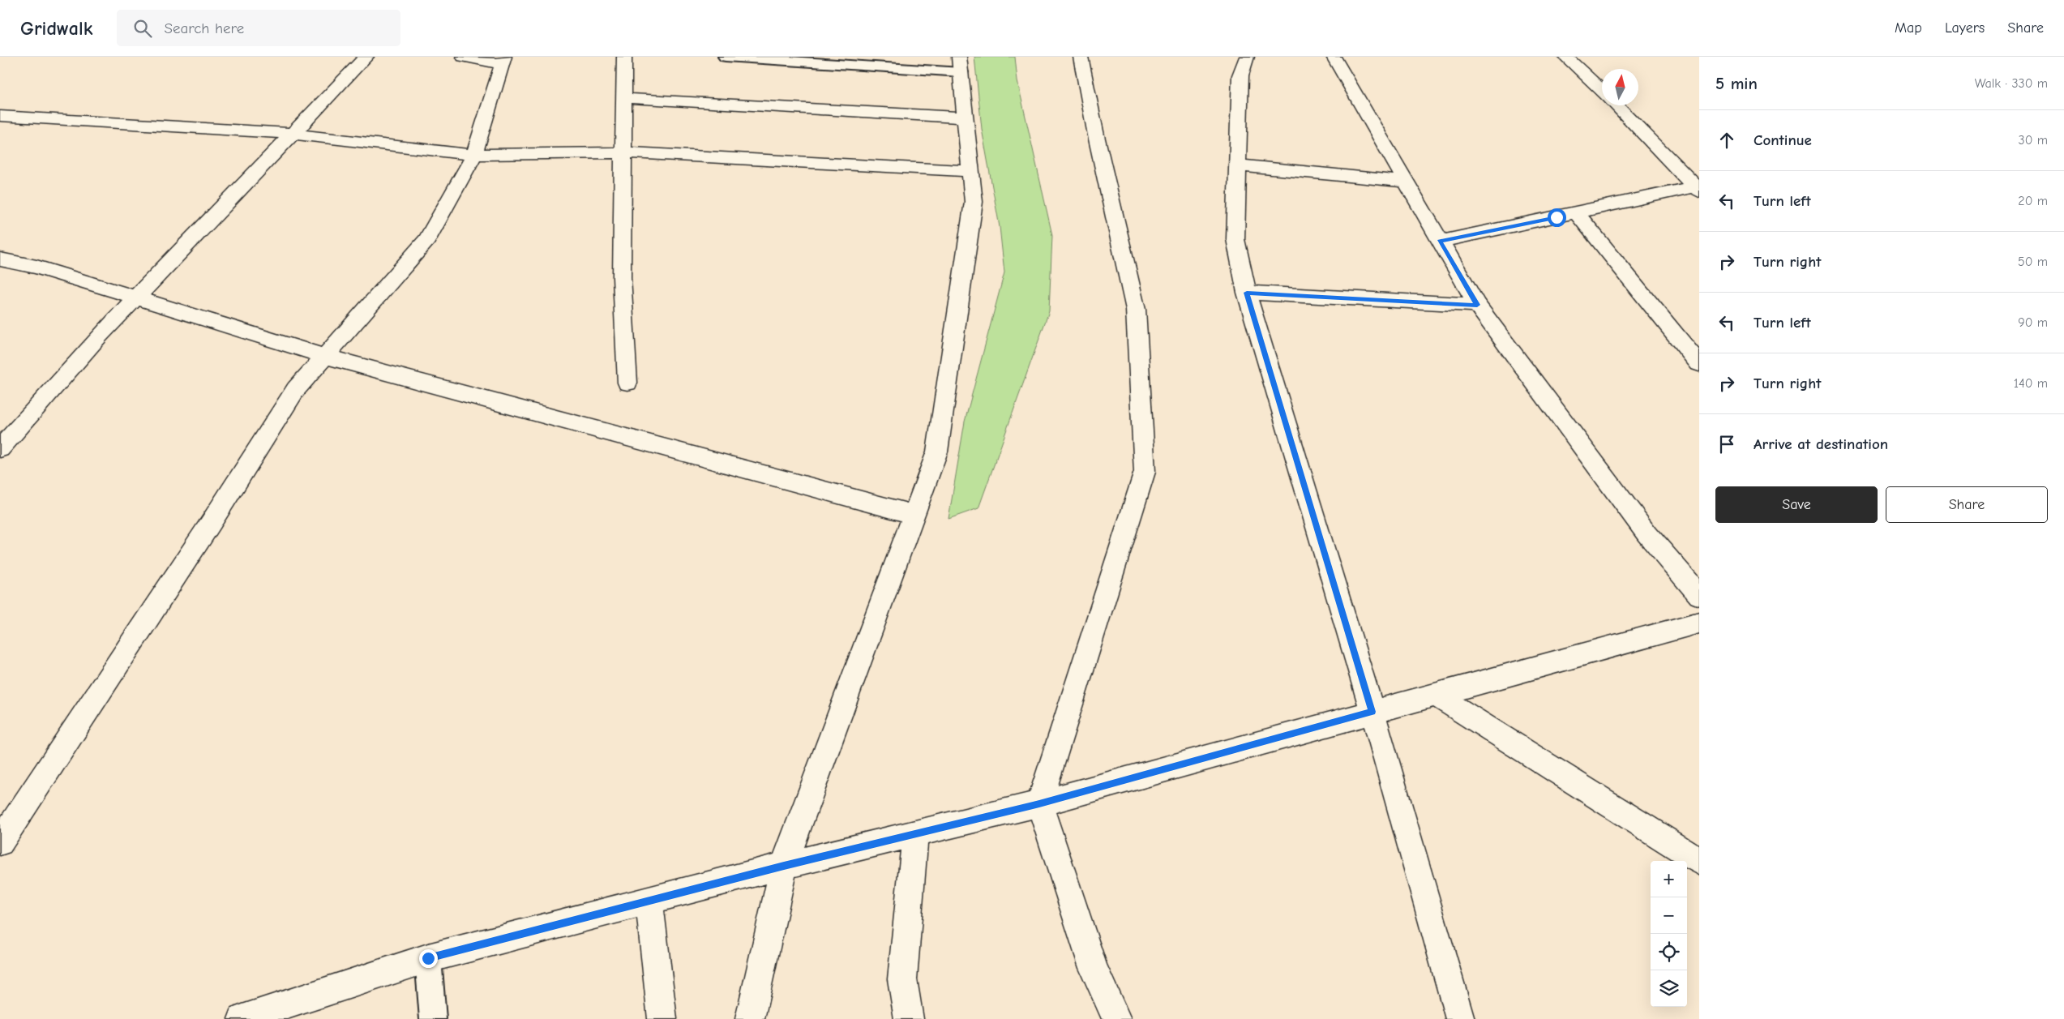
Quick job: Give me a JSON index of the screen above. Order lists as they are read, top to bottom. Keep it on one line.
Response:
{"north":"top","page":{"header":"Gridwalk","search":"Search here","nav":["Map","Layers","Share"],"heading":["5 min","Walk · 330 m"],"list":[["Continue","30 m"],["Turn left","20 m"],["Turn right","50 m"],["Turn left","90 m"],["Turn right","140 m"],"Arrive at destination"],"buttons":["Save","Share"],"map_buttons":["+","−"]}}
